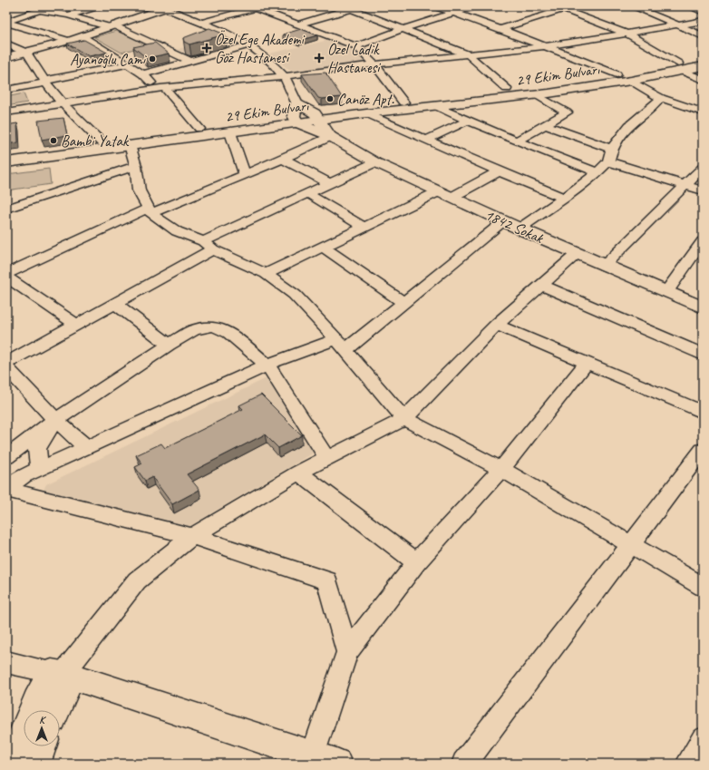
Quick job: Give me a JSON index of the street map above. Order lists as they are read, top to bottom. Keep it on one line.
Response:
{"streets":{"main road":["29 Ekim Bulvarı","1842 Sokak"]},"crossings":[["29 Ekim Bulvarı","1842 Sokak"]],"places":{"health":["Özel Ege Akademi Göz Hastanesi","Özel Ladik Hastanesi"],"other":["Ayanoğlu Cami","Canöz Apt.","Bambi Yatak"]},"north":"top"}
